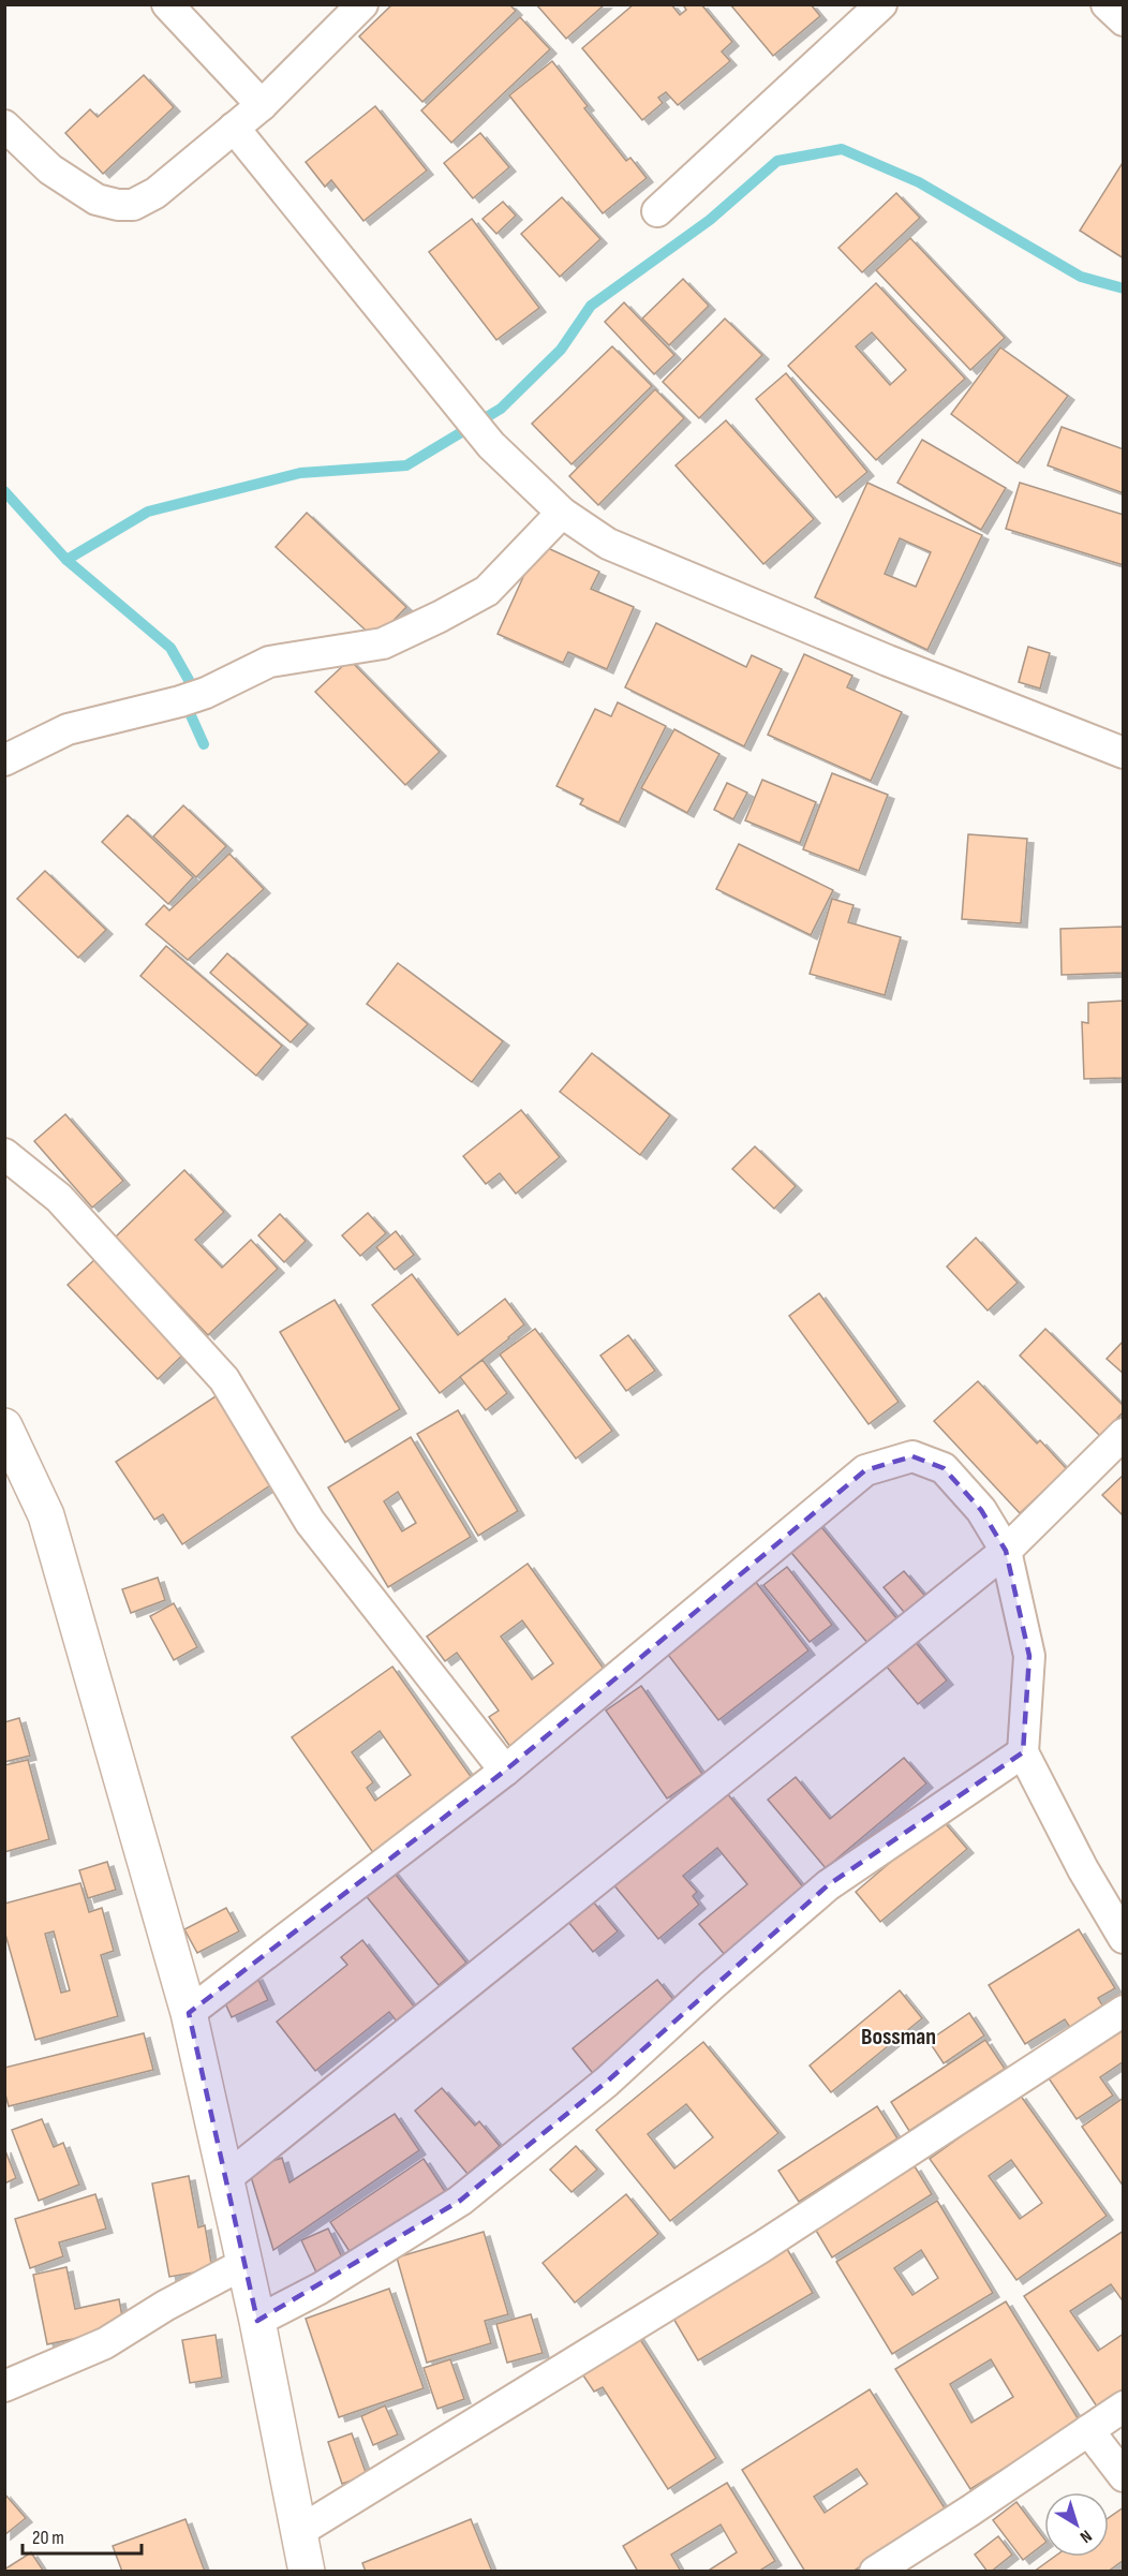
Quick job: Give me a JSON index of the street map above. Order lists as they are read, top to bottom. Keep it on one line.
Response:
{"districts":["Bossman"],"scale_bar":"20 m","north":"bottom right"}
